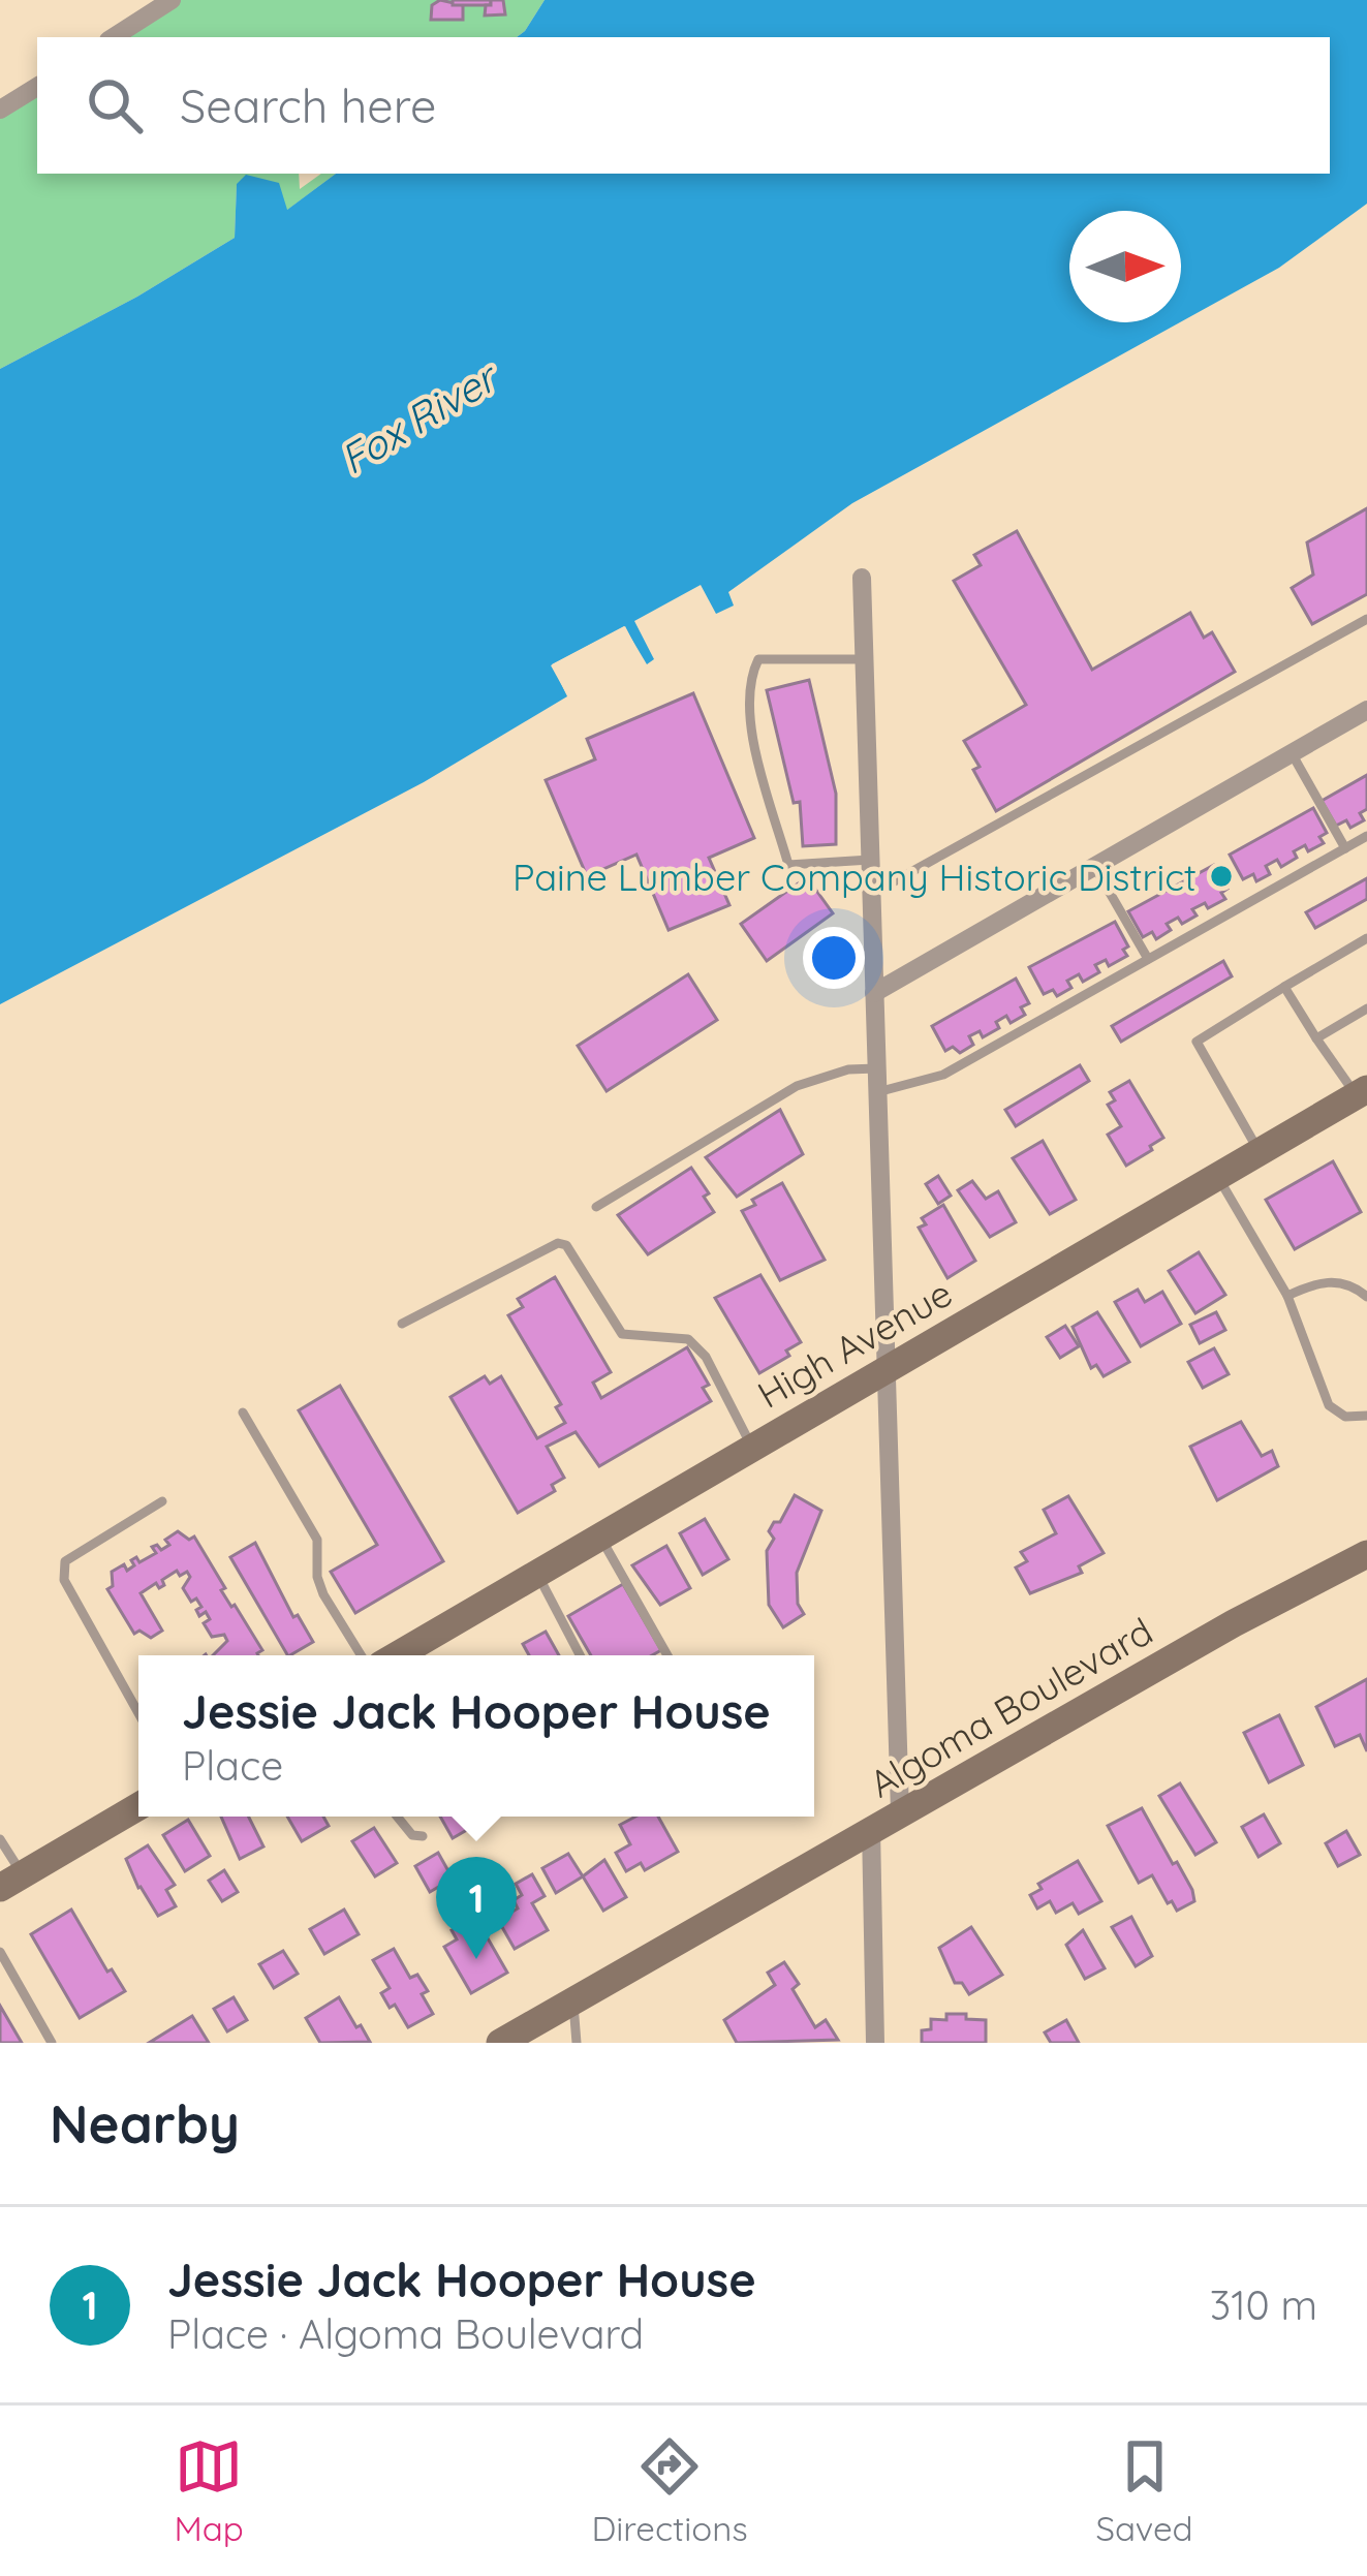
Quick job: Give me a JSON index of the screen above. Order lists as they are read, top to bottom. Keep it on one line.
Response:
{"streets":{"main road":["High Avenue","Algoma Boulevard"]},"water":["Fox River"],"places":["Paine Lumber Company Historic District"],"north":"right","page":{"search":"Search here","popup":["Jessie Jack Hooper House","Place"],"pins":"1","heading":"Nearby","list":[{"mark":"1","name":"Jessie Jack Hooper House","note":"Place · Algoma Boulevard","value":"310 m"}],"nav":["Map","Directions","Saved"]}}
